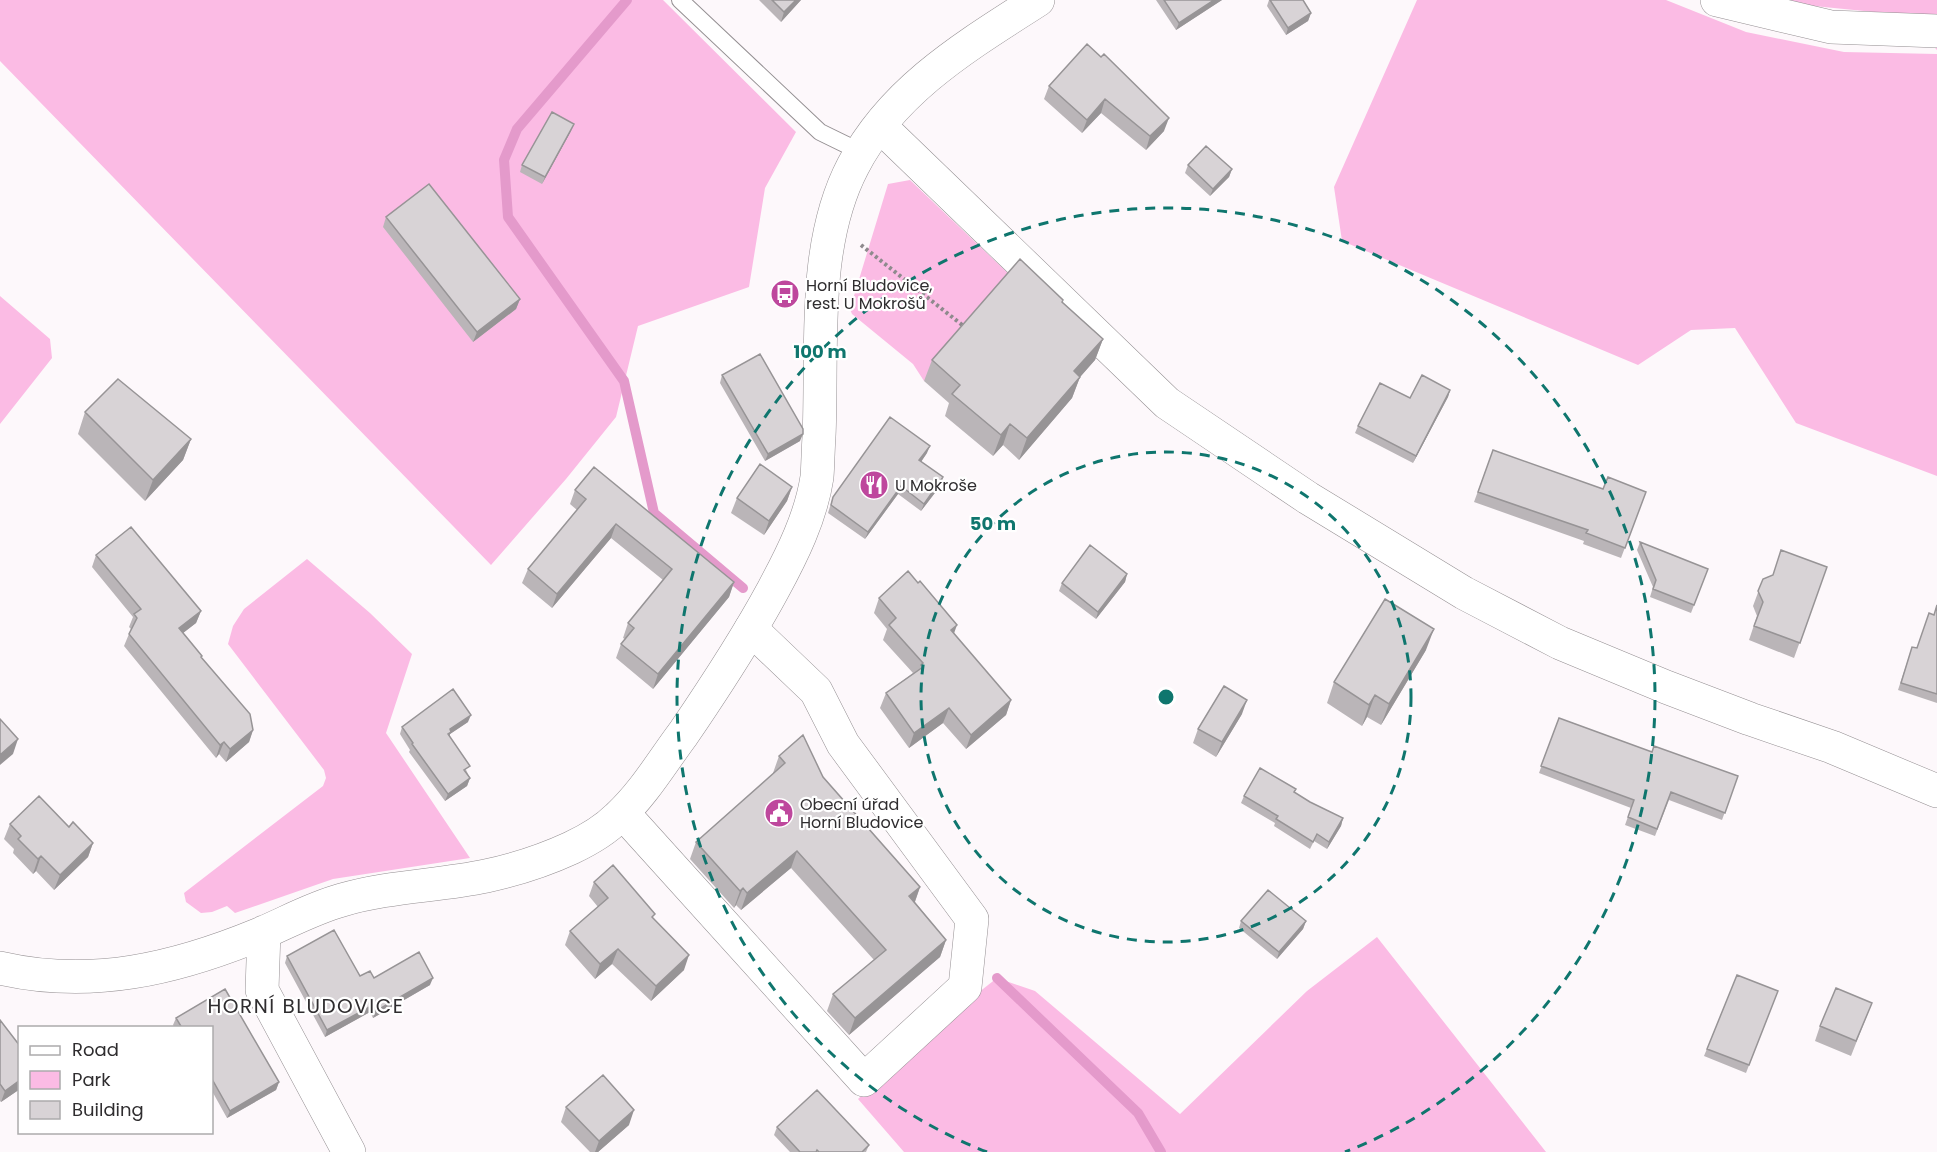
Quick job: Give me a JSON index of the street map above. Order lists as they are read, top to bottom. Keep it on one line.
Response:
{"districts":["HORNÍ BLUDOVICE"],"places":{"bus stop":["Horní Bludovice, rest. U Mokrošů"],"restaurant":["U Mokroše"],"public building":["Obecní úřad Horní Bludovice"]},"legend":["Road","Park","Building"],"rings":["100 m","50 m"]}
